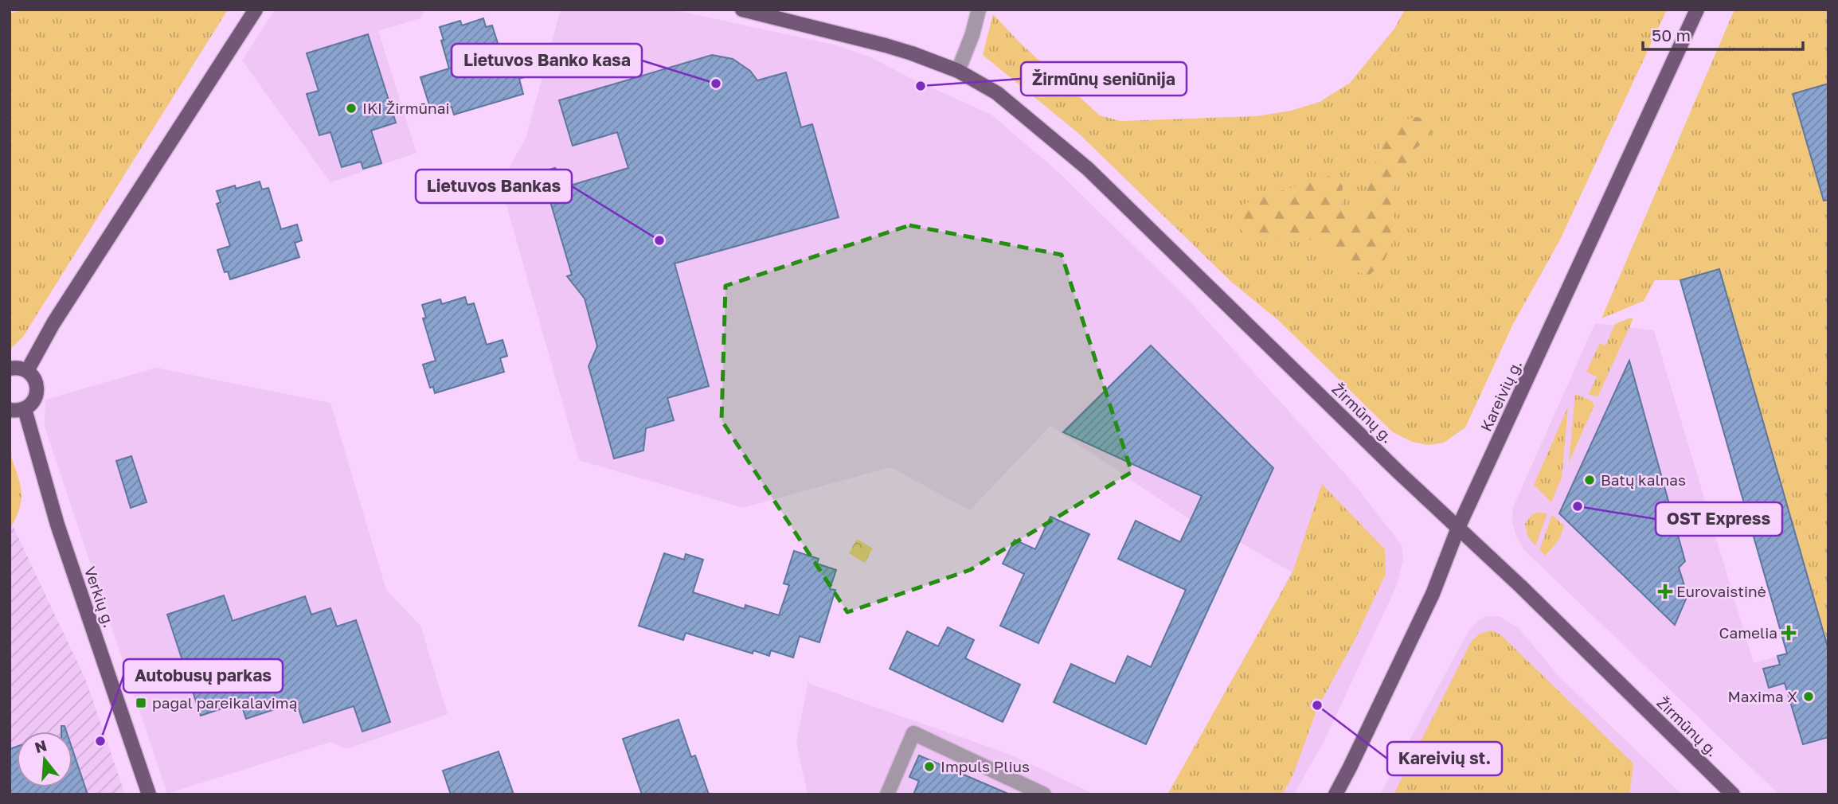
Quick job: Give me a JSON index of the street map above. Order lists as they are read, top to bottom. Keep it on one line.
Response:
{"streets":{"main road":["Kareivių g.","Žirmūnų g.","Verkių g."]},"crossings":[["Kareivių g.","Žirmūnų g."]],"places":{"other":["Lietuvos Banko kasa","Žirmūnų seniūnija","IKI Žirmūnai","Lietuvos Bankas","Batų kalnas","OST Express","Maxima X","Kareivių st.","Autobusų parkas","Impuls Plius"],"health":["Eurovaistinė","Camelia"],"transit":["pagal pareikalavimą"]},"scale_bar":"50 m","north":"top"}
